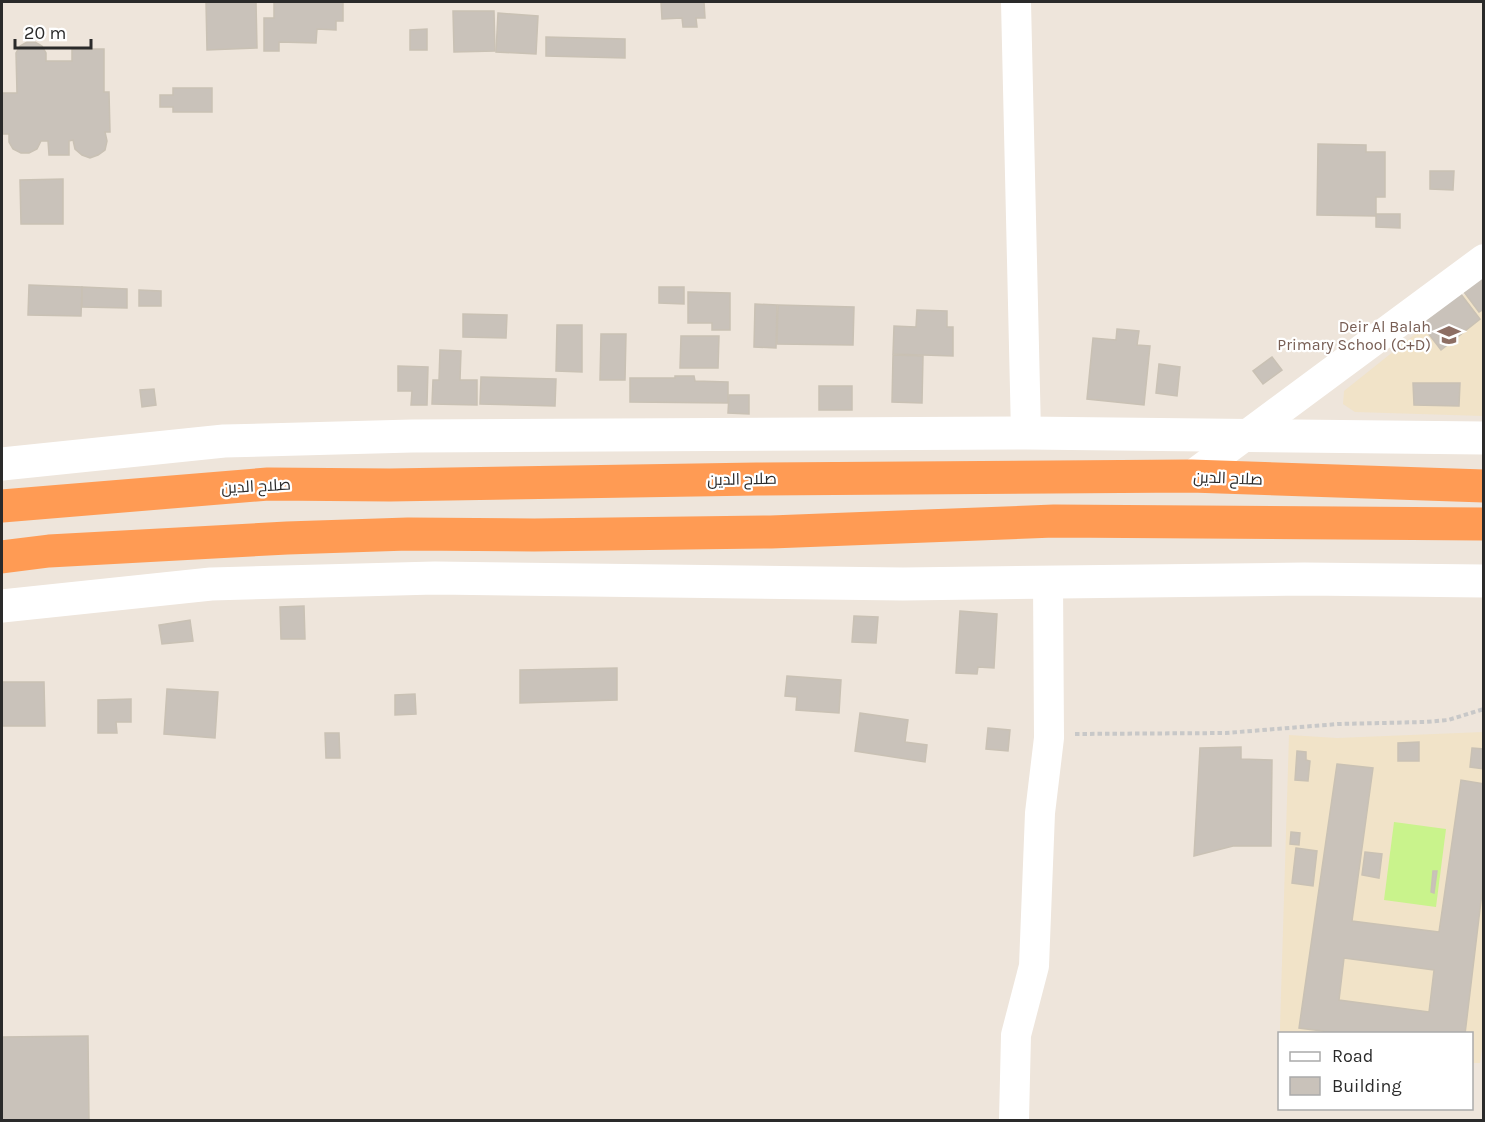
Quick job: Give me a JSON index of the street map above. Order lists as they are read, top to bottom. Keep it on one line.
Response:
{"streets":{"highway":["صلاح الدين"]},"places":{"school or university":["Deir Al Balah Primary School (C+D)"]},"legend":["Road","Building"],"scale_bar":"20 m"}
